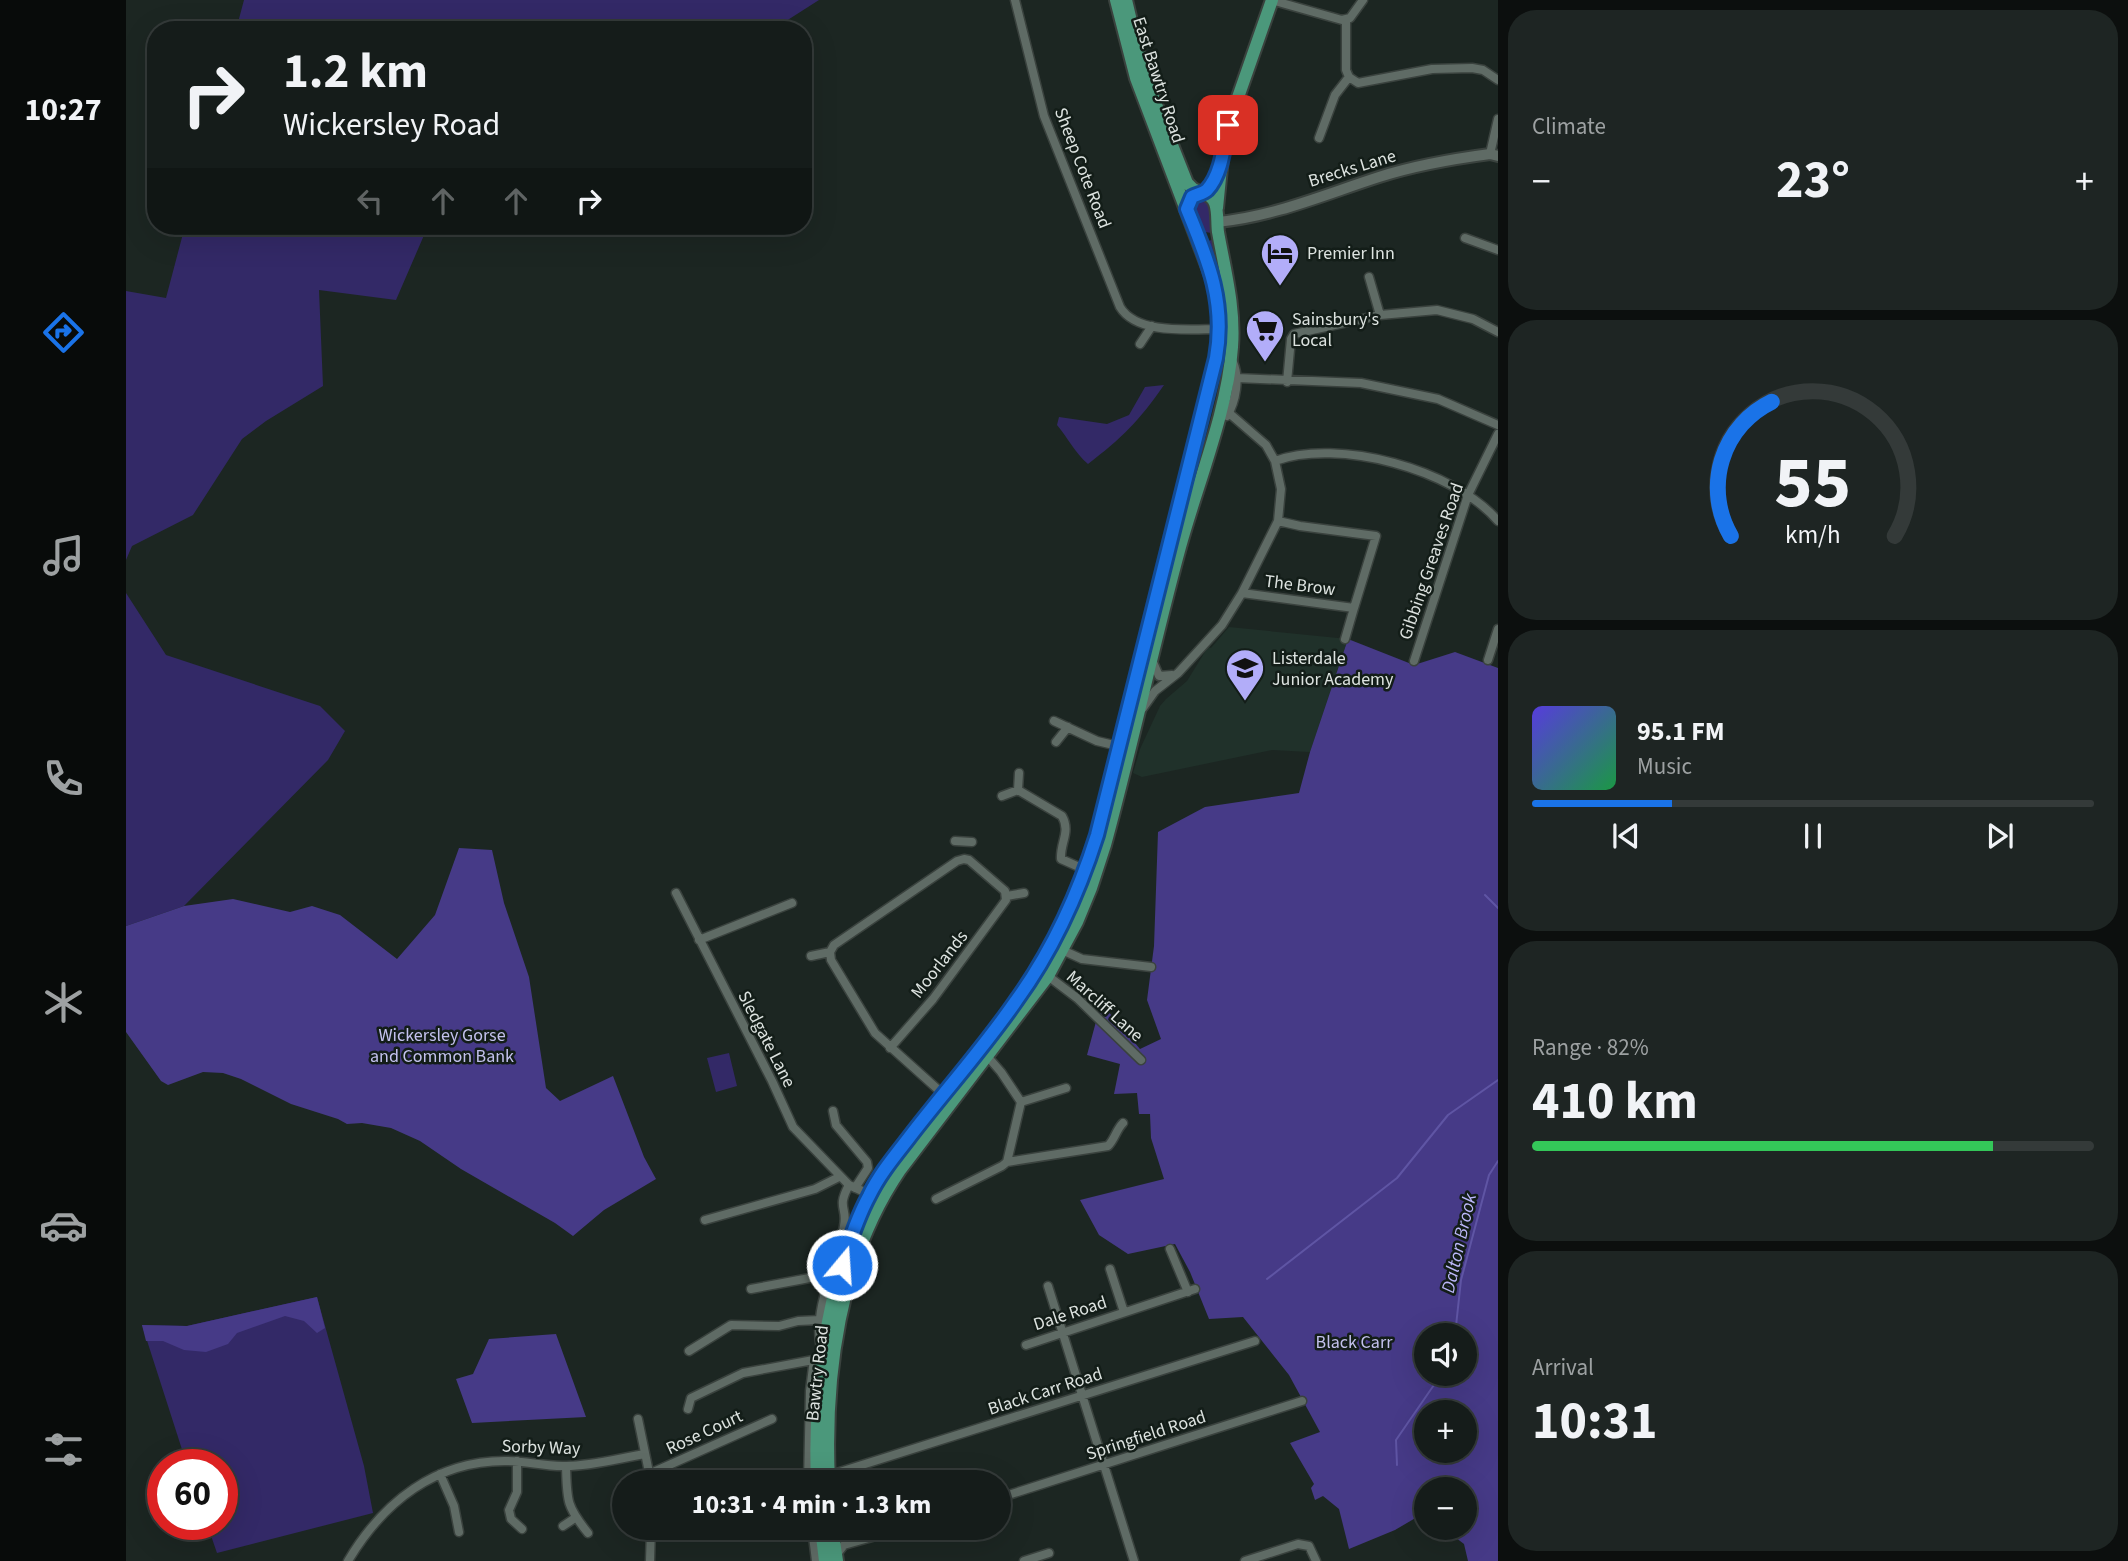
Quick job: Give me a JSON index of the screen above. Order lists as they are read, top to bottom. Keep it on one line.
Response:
{"streets":{"main road":["East Bawtry Road","Bawtry Road"],"street":["Sheep Cote Road","Brecks Lane","Gibbing Greaves Road","The Brow","Moorlands","Marcliff Lane","Sledgate Lane","Dale Road","Black Carr Road","Rose Court","Springfield Road","Sorby Way"]},"crossings":[["East Bawtry Road","Bawtry Road"],["Sheep Cote Road","Bawtry Road"],["Brecks Lane","Bawtry Road"],["Marcliff Lane","Bawtry Road"],["Sledgate Lane","Bawtry Road"]],"water":["Dalton Brook"],"parks":["Wickersley Gorse and Common Bank","Black Carr"],"places":{"hotel":["Premier Inn"],"supermarket":["Sainsbury's Local"],"school or university":["Listerdale Junior Academy"]},"page":{"tabs":"10:27","tile":["Climate",["Range · 82%","410 km"],["Arrival","10:31"]],"turn":["1.2 km","Wickersley Road"],"heat":["−","23°","+"],"song":["95.1 FM","Music"],"map_buttons":["+","−"],"limit":"60","trip":"10:31 · 4 min · 1.3 km","gauge":["55","km/h"]}}
